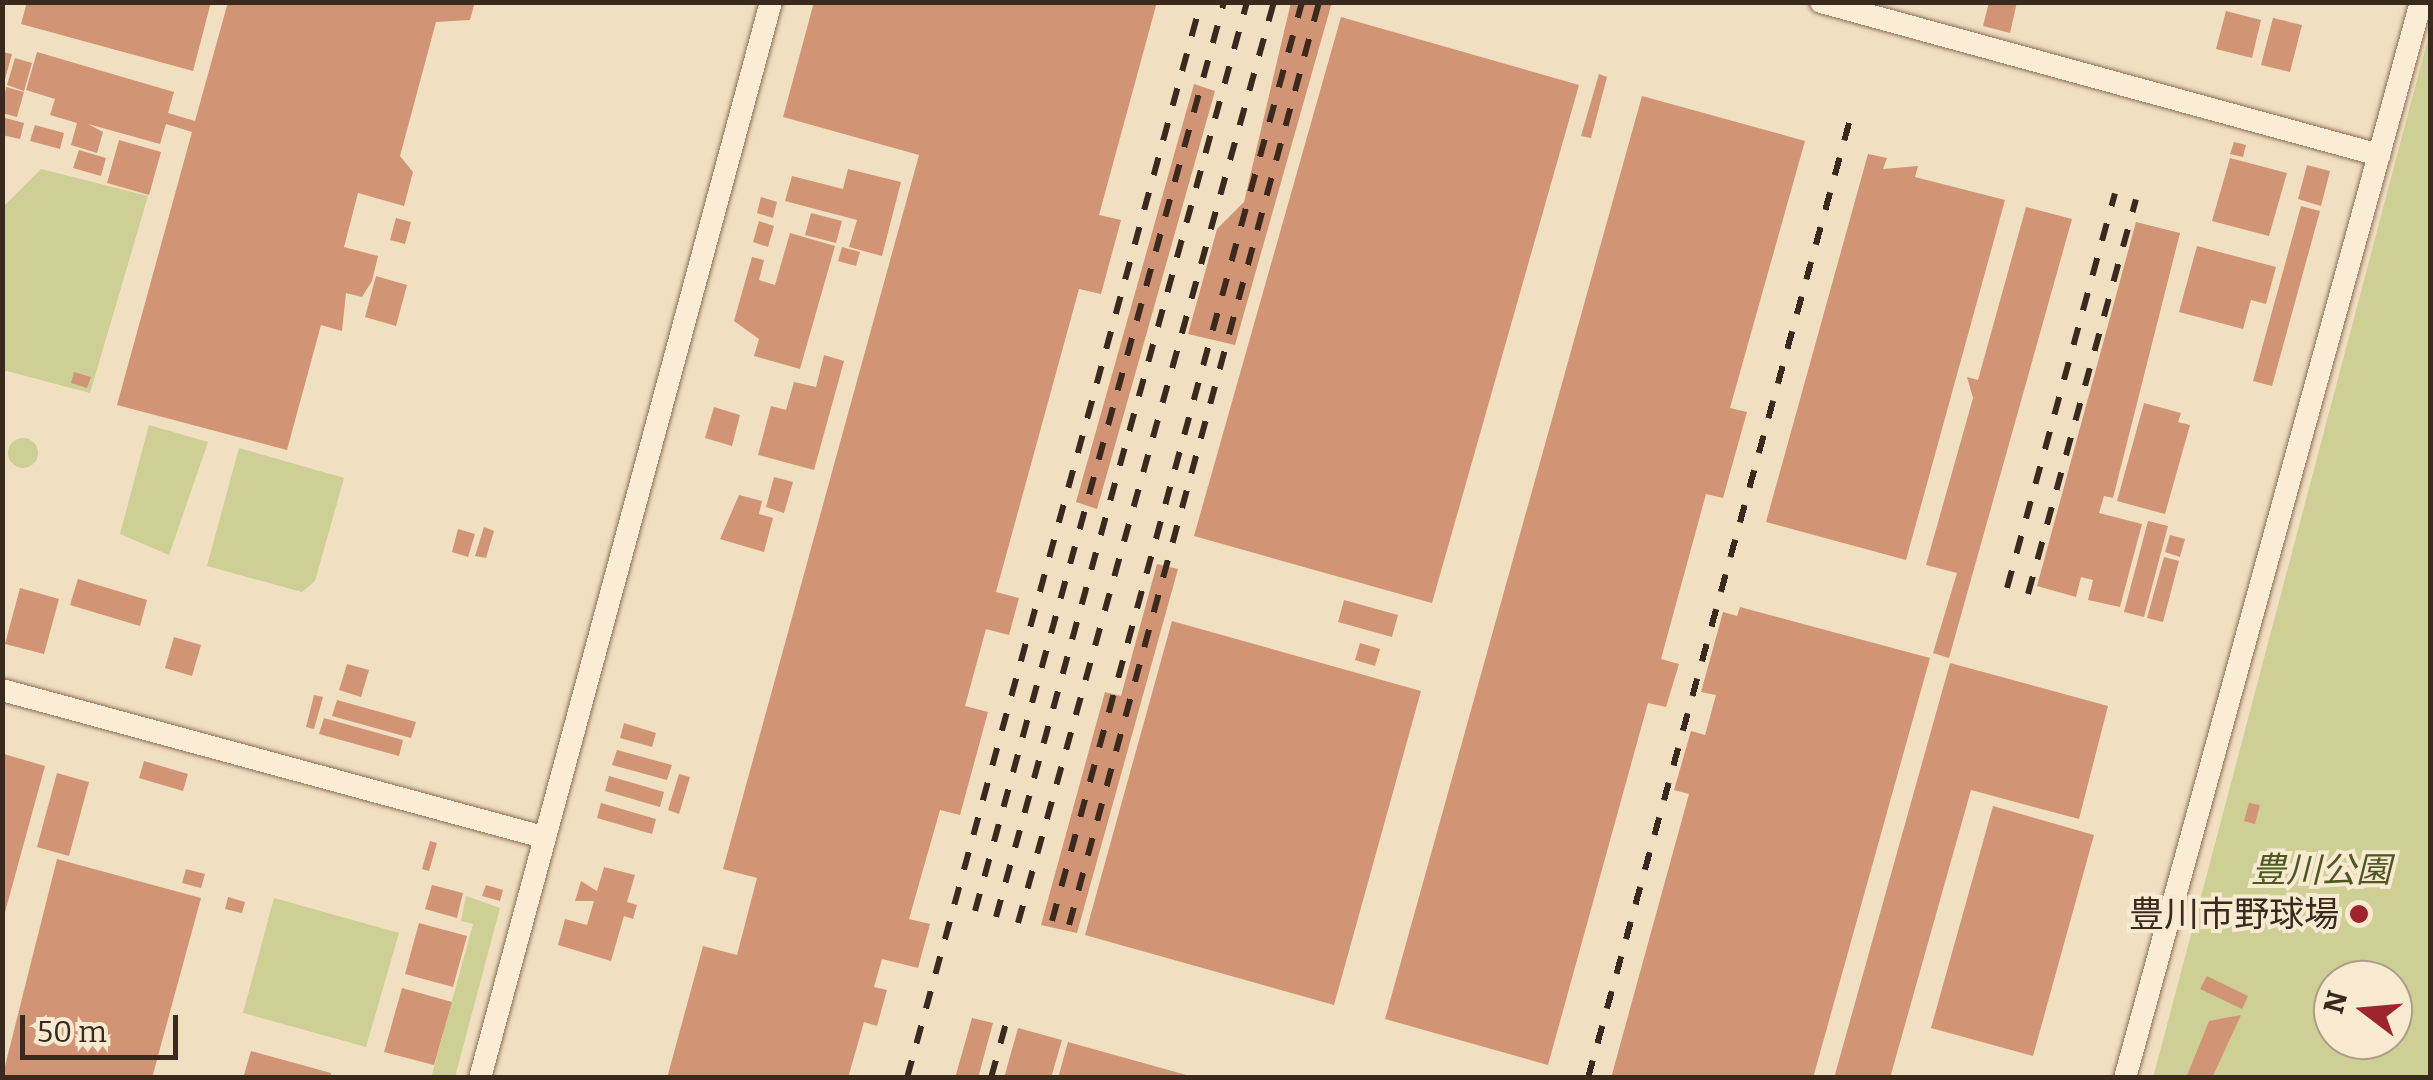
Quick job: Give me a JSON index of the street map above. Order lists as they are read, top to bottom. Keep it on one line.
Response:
{"parks":["豊川公園"],"places":["豊川市野球場"],"scale_bar":"50 m","north":"left"}
